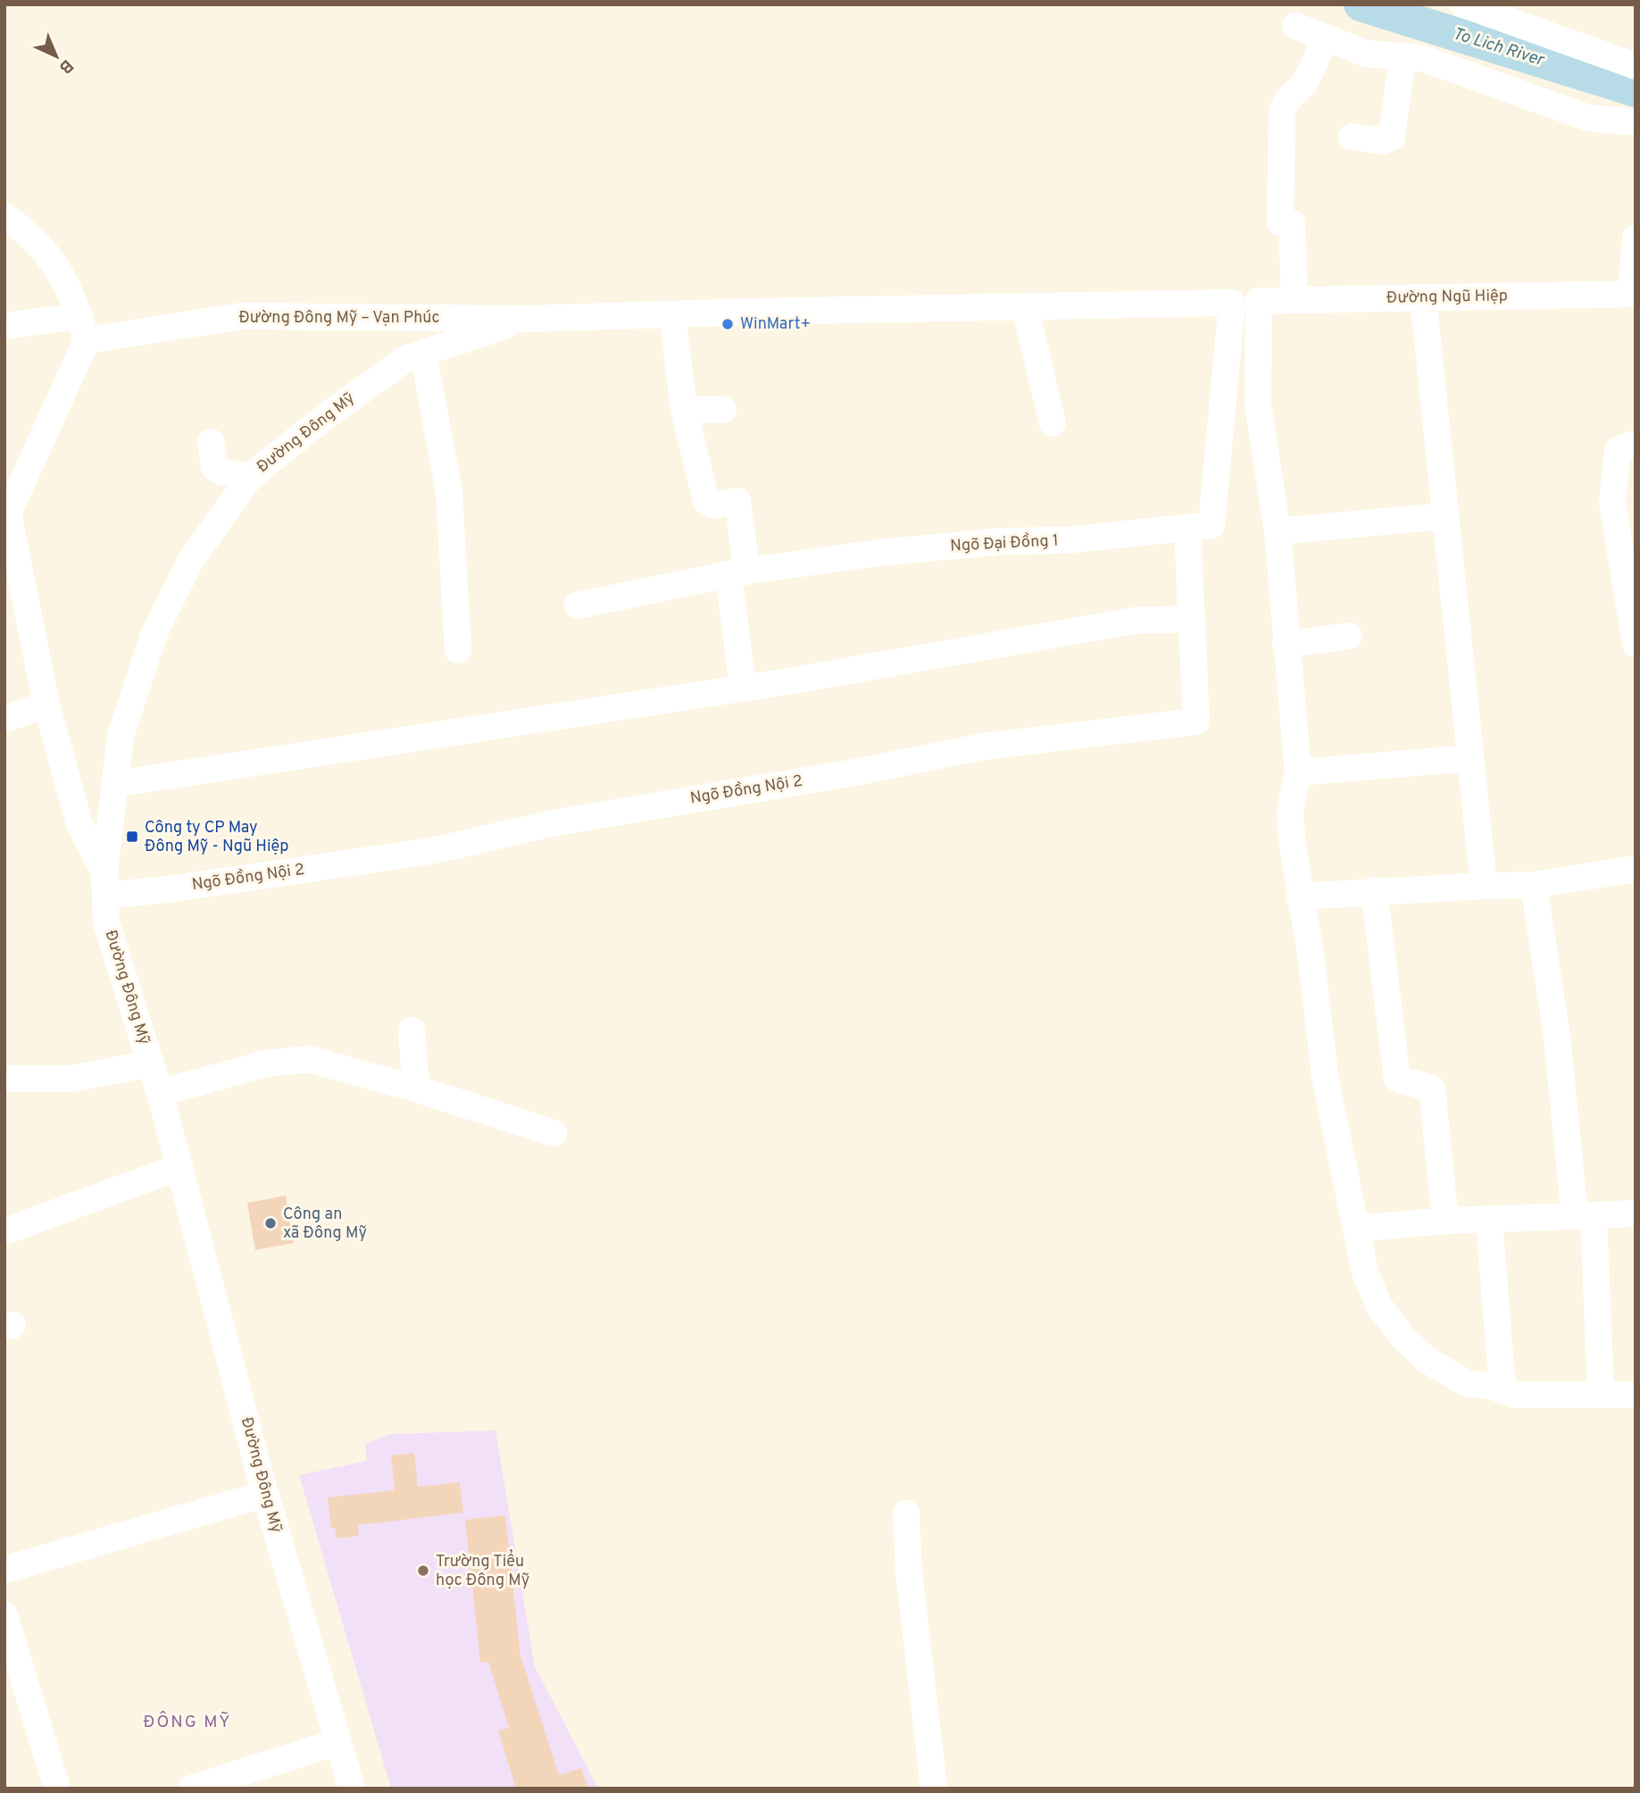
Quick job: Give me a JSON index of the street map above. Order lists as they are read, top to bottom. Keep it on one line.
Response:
{"streets":{"street":["Đường Ngũ Hiệp","Đường Đông Mỹ – Vạn Phúc","Đường Đông Mỹ","Ngõ Đại Đồng 1","Ngõ Đồng Nội 2"]},"crossings":[["Đường Đông Mỹ – Vạn Phúc","Đường Đông Mỹ"],["Đường Đông Mỹ","Ngõ Đồng Nội 2"],["Ngõ Đại Đồng 1","Ngõ Đồng Nội 2"]],"districts":["ĐÔNG MỸ"],"water":["To Lich River"],"places":{"other":["WinMart+","Công an xã Đông Mỹ","Trường Tiểu học Đông Mỹ"],"transit":["Công ty CP May Đông Mỹ - Ngũ Hiệp"]},"north":"bottom right"}
